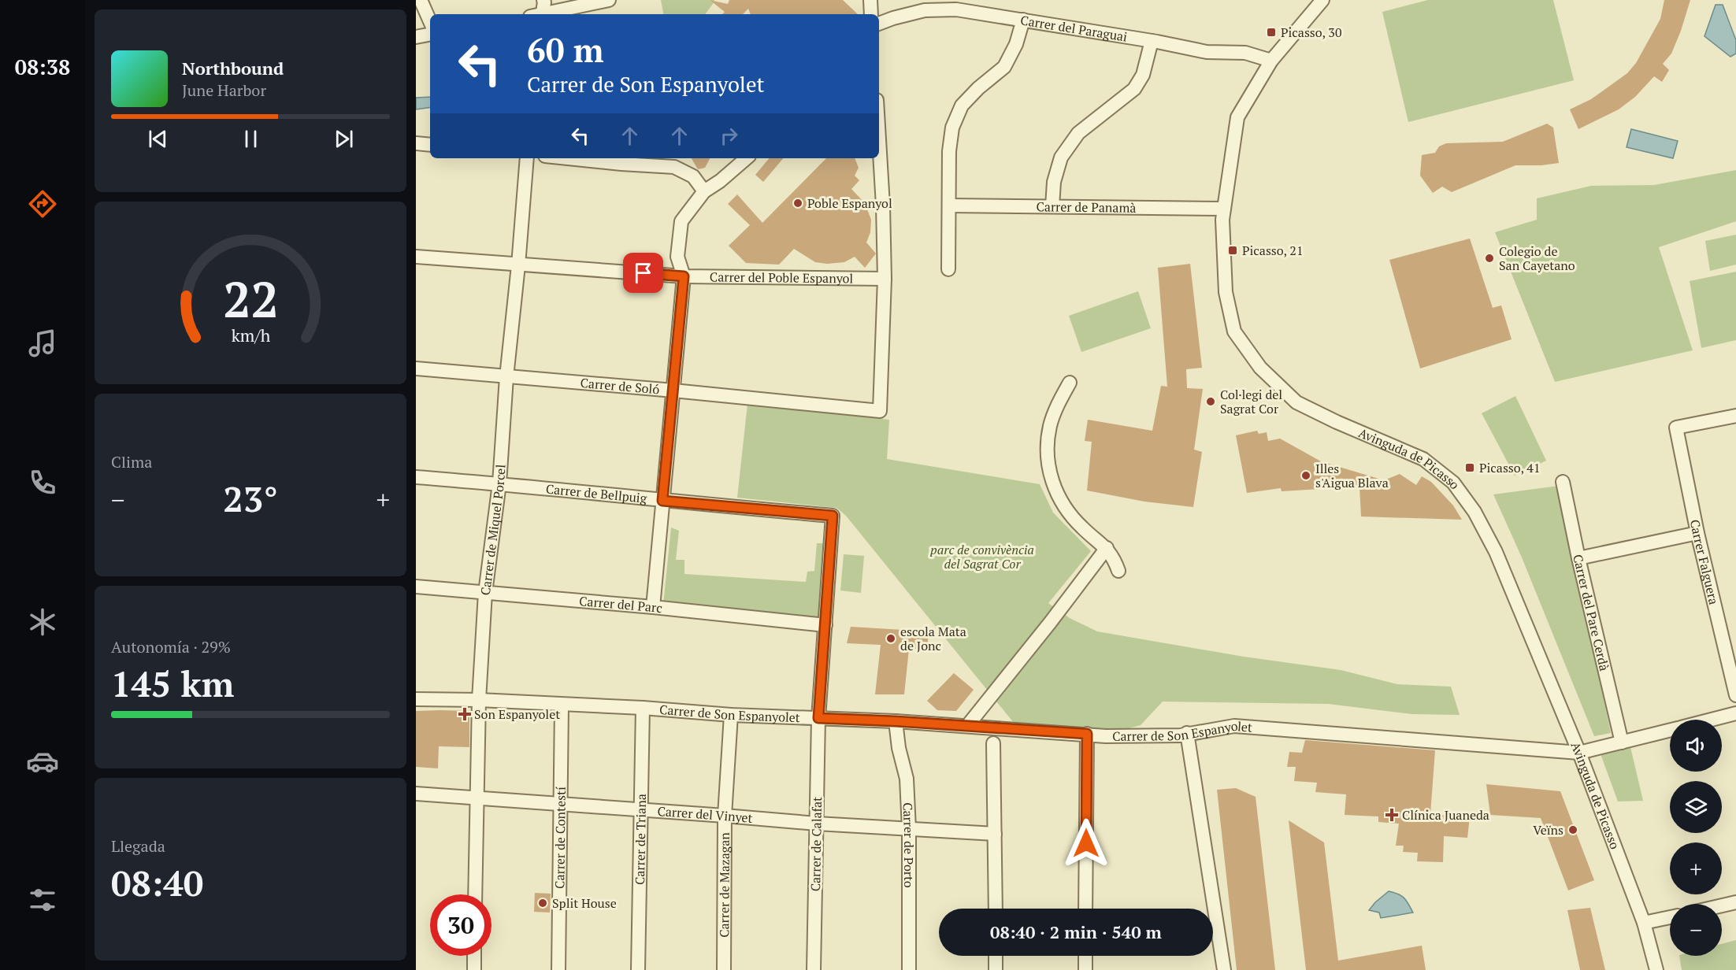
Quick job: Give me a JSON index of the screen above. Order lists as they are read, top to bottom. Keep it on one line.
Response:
{"streets":{"street":["Carrer del Paraguai","Carrer de Panamà","Carrer del Poble Espanyol","Carrer de Soló","Avinguda de Picasso","Carrer de Bellpuig","Carrer de Miquel Porcel","Carrer Falguera","Carrer del Parc","Carrer del Pare Cerdà","Carrer de Son Espanyolet","Carrer del Vinyet","Carrer de Contestí","Carrer de Triana","Carrer de Calafat","Carrer de Porto","Carrer de Mazagan"]},"crossings":[["Carrer del Paraguai","Avinguda de Picasso"],["Carrer de Panamà","Avinguda de Picasso"],["Carrer del Poble Espanyol","Carrer de Soló"],["Carrer del Poble Espanyol","Carrer de Miquel Porcel"],["Carrer de Soló","Carrer de Miquel Porcel"],["Avinguda de Picasso","Carrer de Son Espanyolet"],["Carrer de Bellpuig","Carrer de Miquel Porcel"],["Carrer de Bellpuig","Carrer de Calafat"],["Carrer de Miquel Porcel","Carrer del Parc"],["Carrer de Miquel Porcel","Carrer de Son Espanyolet"],["Carrer de Miquel Porcel","Carrer del Vinyet"],["Carrer del Parc","Carrer de Calafat"],["Carrer del Pare Cerdà","Carrer de Son Espanyolet"],["Carrer de Son Espanyolet","Carrer de Contestí"],["Carrer de Son Espanyolet","Carrer de Triana"],["Carrer de Son Espanyolet","Carrer de Calafat"],["Carrer de Son Espanyolet","Carrer de Porto"],["Carrer de Son Espanyolet","Carrer de Mazagan"],["Carrer del Vinyet","Carrer de Contestí"],["Carrer del Vinyet","Carrer de Triana"],["Carrer del Vinyet","Carrer de Calafat"],["Carrer del Vinyet","Carrer de Porto"],["Carrer del Vinyet","Carrer de Mazagan"]],"parks":["parc de convivència del Sagrat Cor"],"places":{"transit":["Picasso, 30","Picasso, 21","Picasso, 41"],"other":["Poble Espanyol","Colegio de San Cayetano","Col·legi del Sagrat Cor","Illes s'Aigua Blava","escola Mata de Jonc","Veïns","Split House"],"health":["Son Espanyolet","Clínica Juaneda"]},"page":{"tabs":"08:38","turn":["60 m","Carrer de Son Espanyolet"],"song":["Northbound","June Harbor"],"tile":["Clima",["Autonomía · 29%","145 km"],["Llegada","08:40"]],"heat":["−","23°","+"],"map_buttons":["+","−"],"limit":"30","trip":"08:40 · 2 min · 540 m","gauge":["22","km/h"]}}
